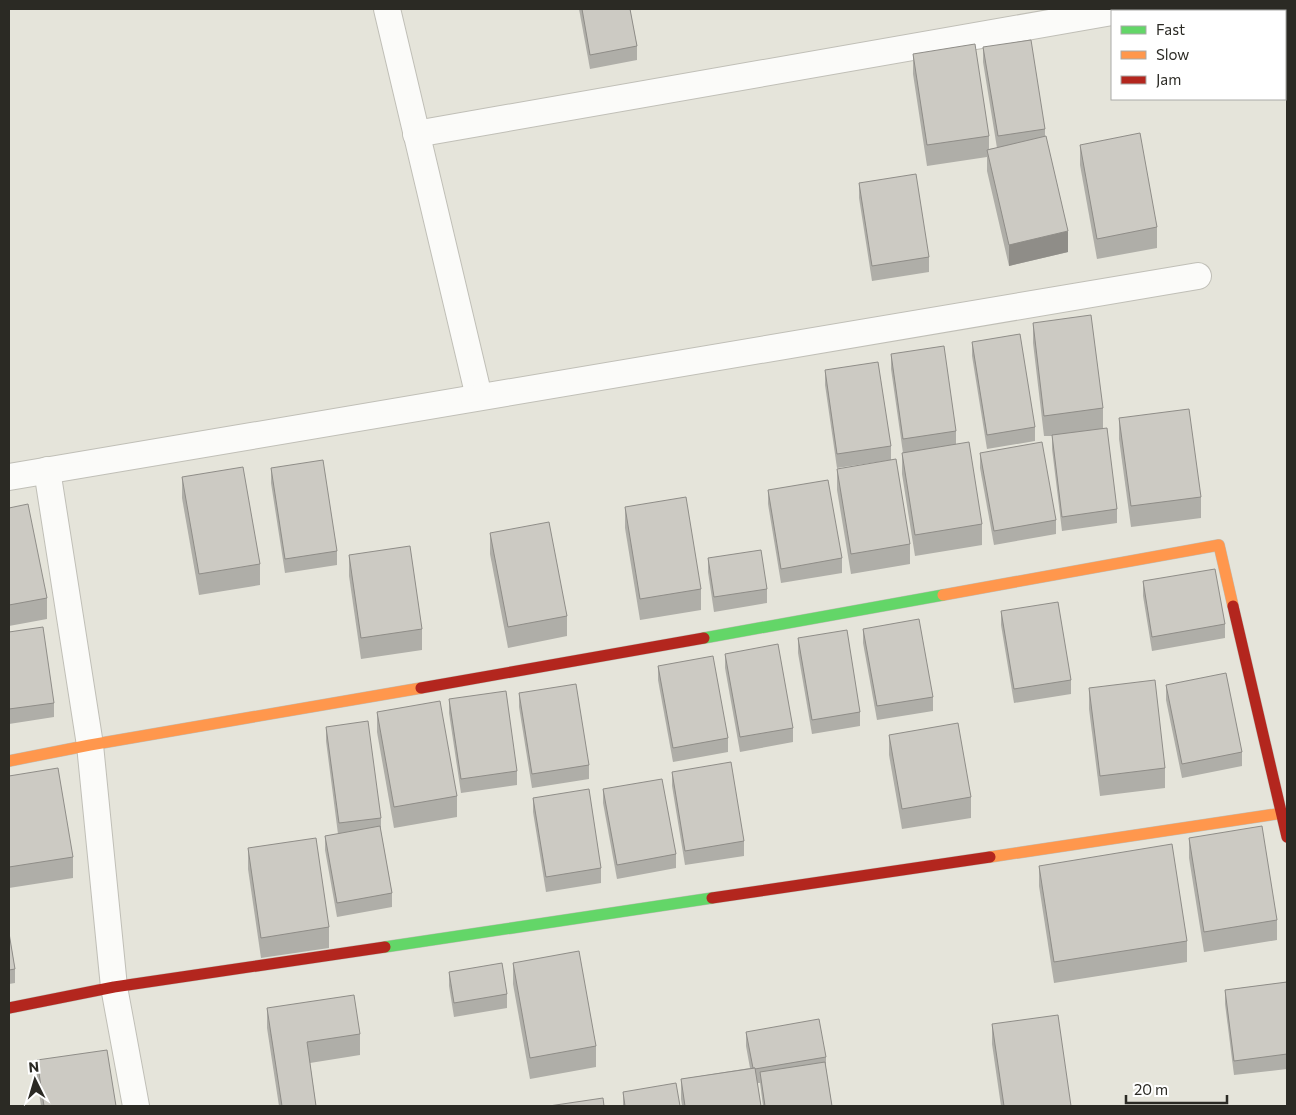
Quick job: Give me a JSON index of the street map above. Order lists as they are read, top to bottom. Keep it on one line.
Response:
{"legend":["Fast","Slow","Jam"],"scale_bar":"20 m","north":"top"}
